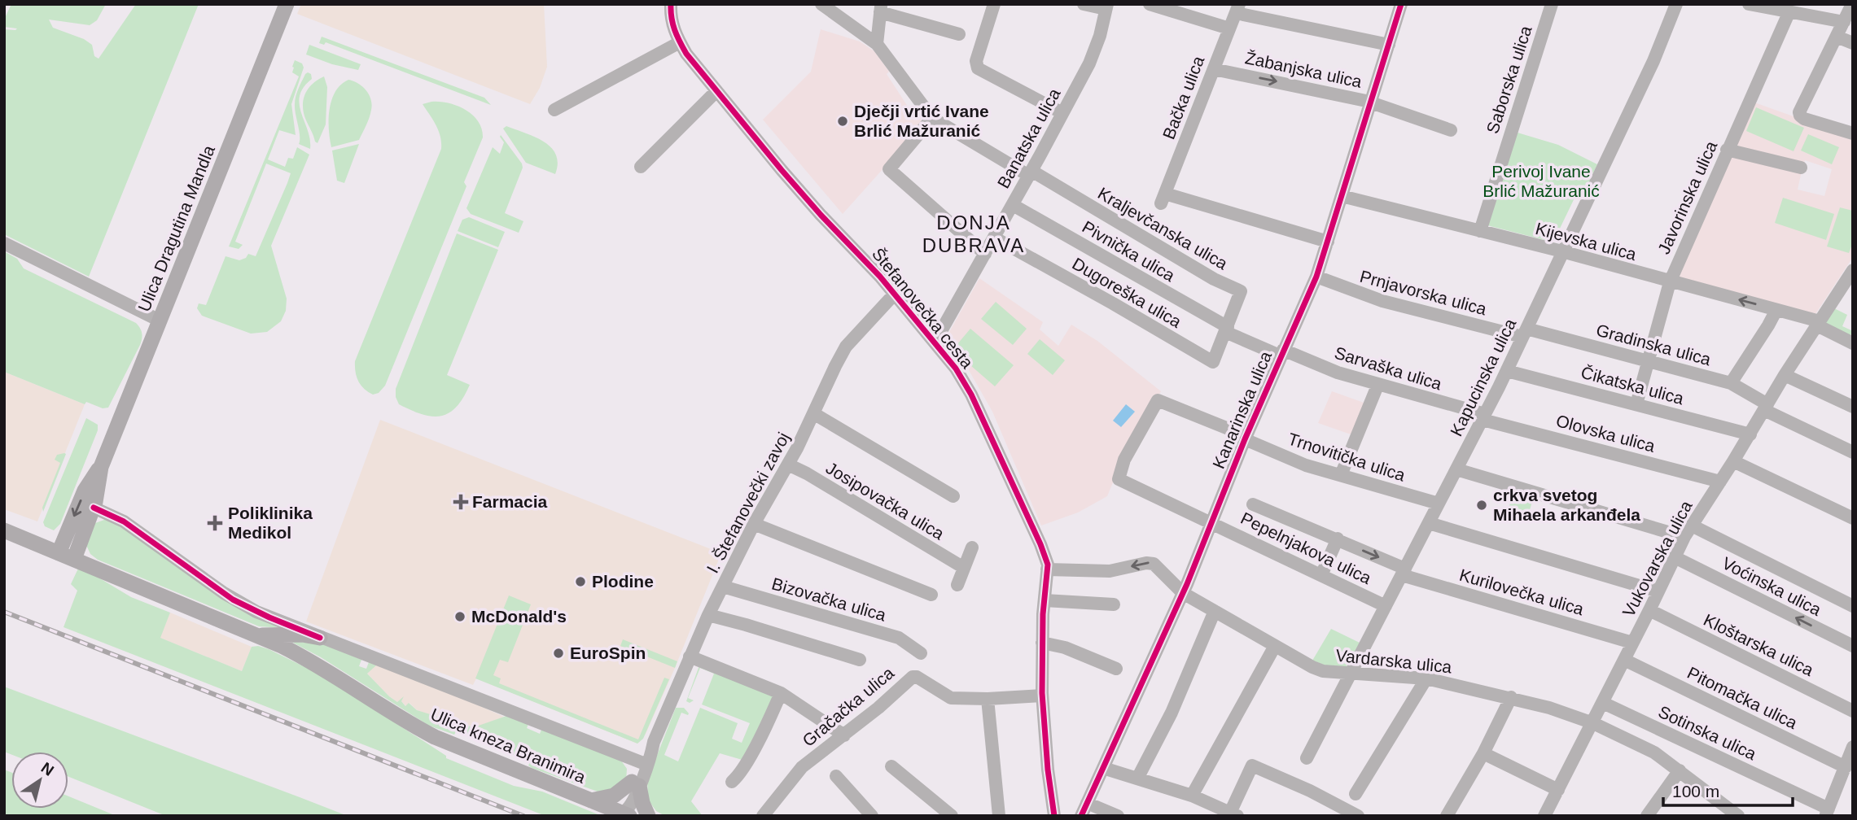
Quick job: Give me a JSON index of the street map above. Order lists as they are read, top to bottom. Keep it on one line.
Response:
{"streets":{"main road":["Ulica Dragutina Mandla","Ulica kneza Branimira"],"street":["Žabanjska ulica","Saborska ulica","Bačka ulica","Banatska ulica","Javorinska ulica","Kraljevčanska ulica","Kijevska ulica","Pivnička ulica","Dugoreška ulica","Prnjavorska ulica","Štefanovečka cesta","Gradinska ulica","Sarvaška ulica","Kapucinska ulica","Čikatska ulica","Kanarinska ulica","Olovska ulica","Trnovitička ulica","Josipovačka ulica","I. Štefanovečki zavoj","Pepelnjakova ulica","Vukovarska ulica","Voćinska ulica","Kurilovečka ulica","Bizovačka ulica","Kloštarska ulica","Vardarska ulica","Pitomačka ulica","Gračačka ulica","Sotinska ulica"]},"crossings":[["Žabanjska ulica","Bačka ulica"],["Žabanjska ulica","Kanarinska ulica"],["Saborska ulica","Kijevska ulica"],["Bačka ulica","Kanarinska ulica"],["Banatska ulica","Kraljevčanska ulica"],["Banatska ulica","Pivnička ulica"],["Banatska ulica","Dugoreška ulica"],["Banatska ulica","Štefanovečka cesta"],["Javorinska ulica","Kijevska ulica"],["Javorinska ulica","Gradinska ulica"],["Javorinska ulica","Čikatska ulica"],["Ulica Dragutina Mandla","Ulica kneza Branimira"],["Kraljevčanska ulica","Pivnička ulica"],["Kraljevčanska ulica","Dugoreška ulica"],["Kijevska ulica","Kapucinska ulica"],["Kijevska ulica","Kanarinska ulica"],["Kijevska ulica","Vukovarska ulica"],["Pivnička ulica","Dugoreška ulica"],["Pivnička ulica","Sarvaška ulica"],["Pivnička ulica","Kanarinska ulica"],["Prnjavorska ulica","Gradinska ulica"],["Prnjavorska ulica","Kapucinska ulica"],["Prnjavorska ulica","Kanarinska ulica"],["Štefanovečka cesta","I. Štefanovečki zavoj"],["Štefanovečka cesta","Vardarska ulica"],["Štefanovečka cesta","Gračačka ulica"],["Gradinska ulica","Kapucinska ulica"],["Gradinska ulica","Vukovarska ulica"],["Sarvaška ulica","Kapucinska ulica"],["Sarvaška ulica","Kanarinska ulica"],["Sarvaška ulica","Olovska ulica"],["Kapucinska ulica","Čikatska ulica"],["Kapucinska ulica","Olovska ulica"],["Kapucinska ulica","Trnovitička ulica"],["Kapucinska ulica","Pepelnjakova ulica"],["Kapucinska ulica","Kurilovečka ulica"],["Kapucinska ulica","Vardarska ulica"],["Čikatska ulica","Vukovarska ulica"],["Kanarinska ulica","Trnovitička ulica"],["Kanarinska ulica","Pepelnjakova ulica"],["Kanarinska ulica","Vardarska ulica"],["Olovska ulica","Vukovarska ulica"],["Trnovitička ulica","Pepelnjakova ulica"],["Josipovačka ulica","I. Štefanovečki zavoj"],["I. Štefanovečki zavoj","Bizovačka ulica"],["I. Štefanovečki zavoj","Ulica kneza Branimira"],["Vukovarska ulica","Voćinska ulica"],["Vukovarska ulica","Kurilovečka ulica"],["Vukovarska ulica","Kloštarska ulica"],["Vukovarska ulica","Vardarska ulica"],["Vukovarska ulica","Pitomačka ulica"],["Vukovarska ulica","Sotinska ulica"]],"districts":["DONJA DUBRAVA"],"parks":["Perivoj Ivane Brlić Mažuranić"],"places":{"other":["Dječji vrtić Ivane Brlić Mažuranić","crkva svetog Mihaela arkanđela","Plodine","McDonald's","EuroSpin"],"health":["Farmacia","Poliklinika Medikol"]},"scale_bar":"100 m","north":"top right"}
